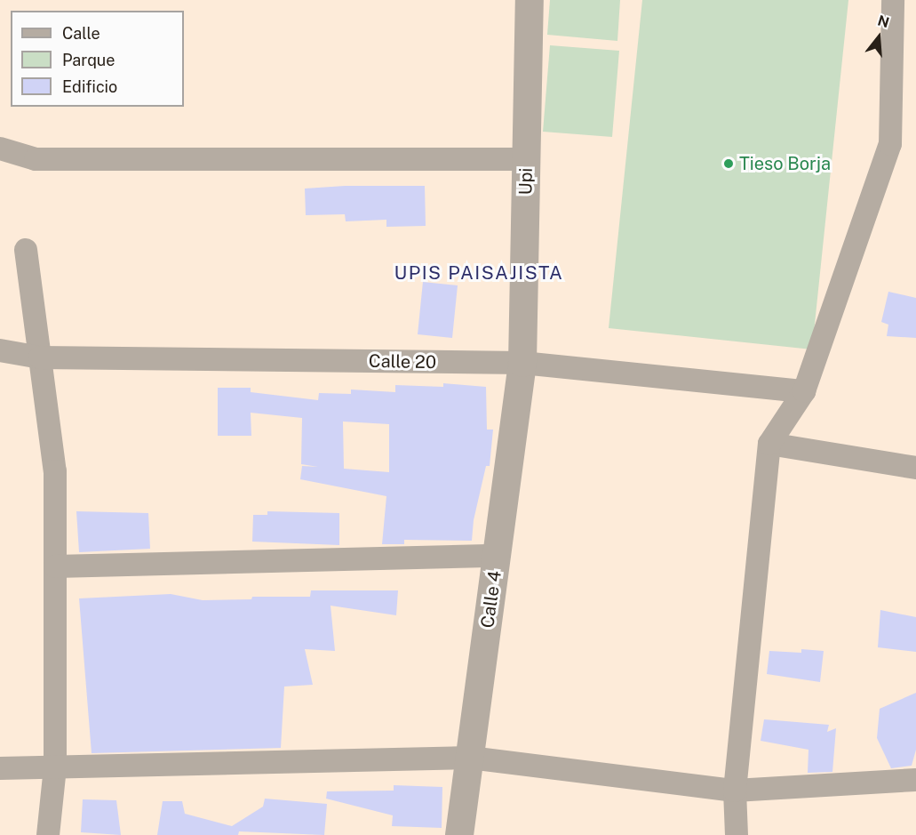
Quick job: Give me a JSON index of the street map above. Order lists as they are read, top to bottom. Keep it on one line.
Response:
{"streets":{"street":["Upi","Calle 20","Calle 4"]},"crossings":[["Upi","Calle 20"],["Upi","Calle 4"],["Calle 20","Calle 4"]],"districts":["UPIS PAISAJISTA"],"places":["Tieso Borja"],"legend":["Calle","Parque","Edificio"],"north":"top"}
